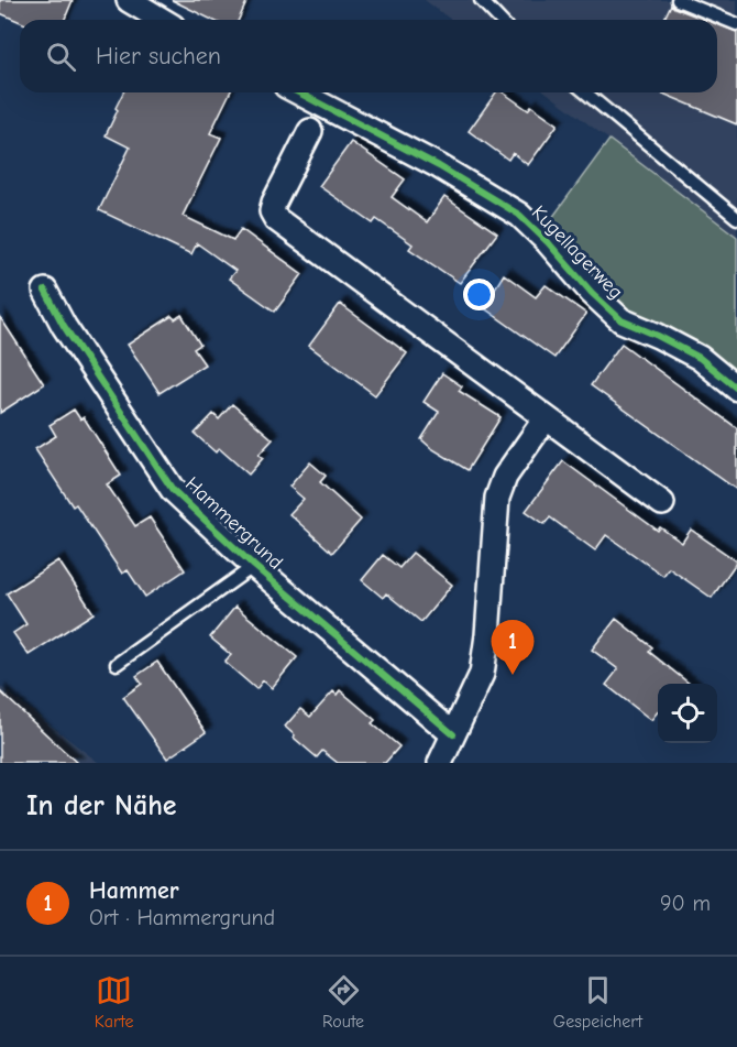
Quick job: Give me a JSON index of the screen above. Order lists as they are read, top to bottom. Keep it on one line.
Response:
{"streets":{"street":["Kugellagerweg","Hammergrund"]},"page":{"search":"Hier suchen","pins":"1","heading":"In der Nähe","list":[{"mark":"1","name":"Hammer","note":"Ort · Hammergrund","value":"90 m"}],"nav":["Karte","Route","Gespeichert"]}}
